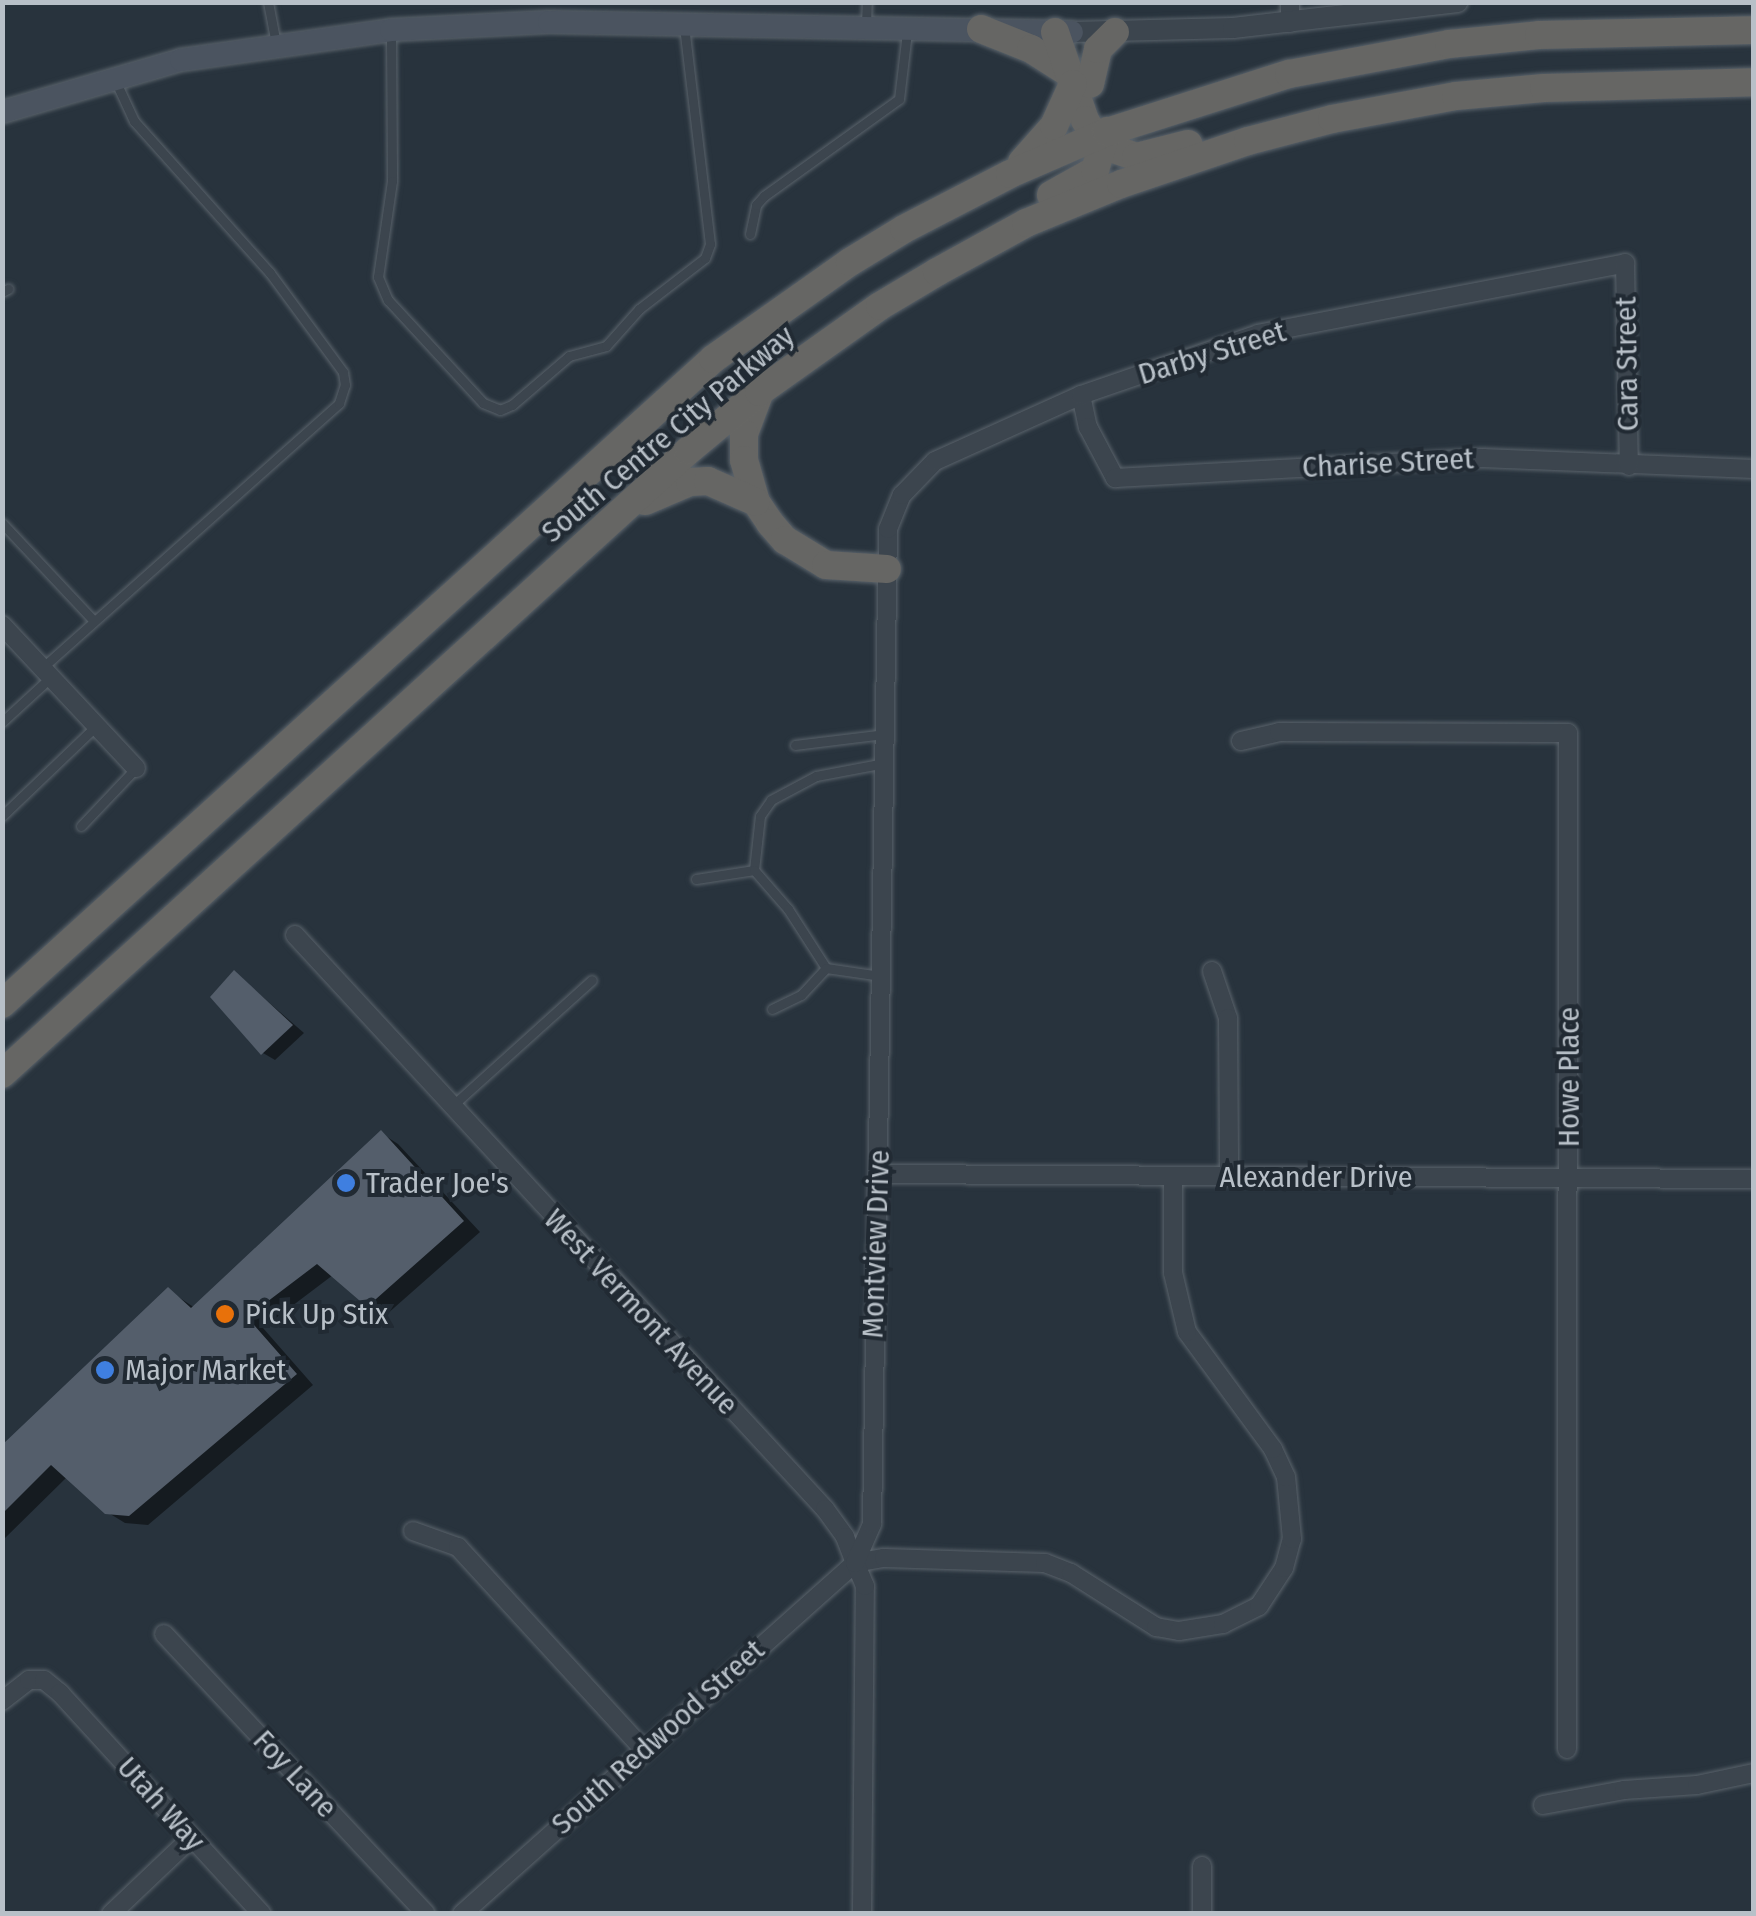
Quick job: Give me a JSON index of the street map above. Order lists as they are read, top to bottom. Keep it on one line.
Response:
{"streets":{"highway":["South Centre City Parkway"],"street":["Darby Street","Cara Street","Charise Street","Howe Place","Alexander Drive","Montview Drive","West Vermont Avenue","South Redwood Street","Foy Lane","Utah Way"]},"crossings":[["Darby Street","Cara Street"],["Darby Street","Charise Street"],["Darby Street","Montview Drive"],["Cara Street","Charise Street"],["Howe Place","Alexander Drive"],["Alexander Drive","Montview Drive"],["Montview Drive","West Vermont Avenue"],["Montview Drive","South Redwood Street"],["West Vermont Avenue","South Redwood Street"]],"places":["Trader Joe's","Pick Up Stix","Major Market"]}
